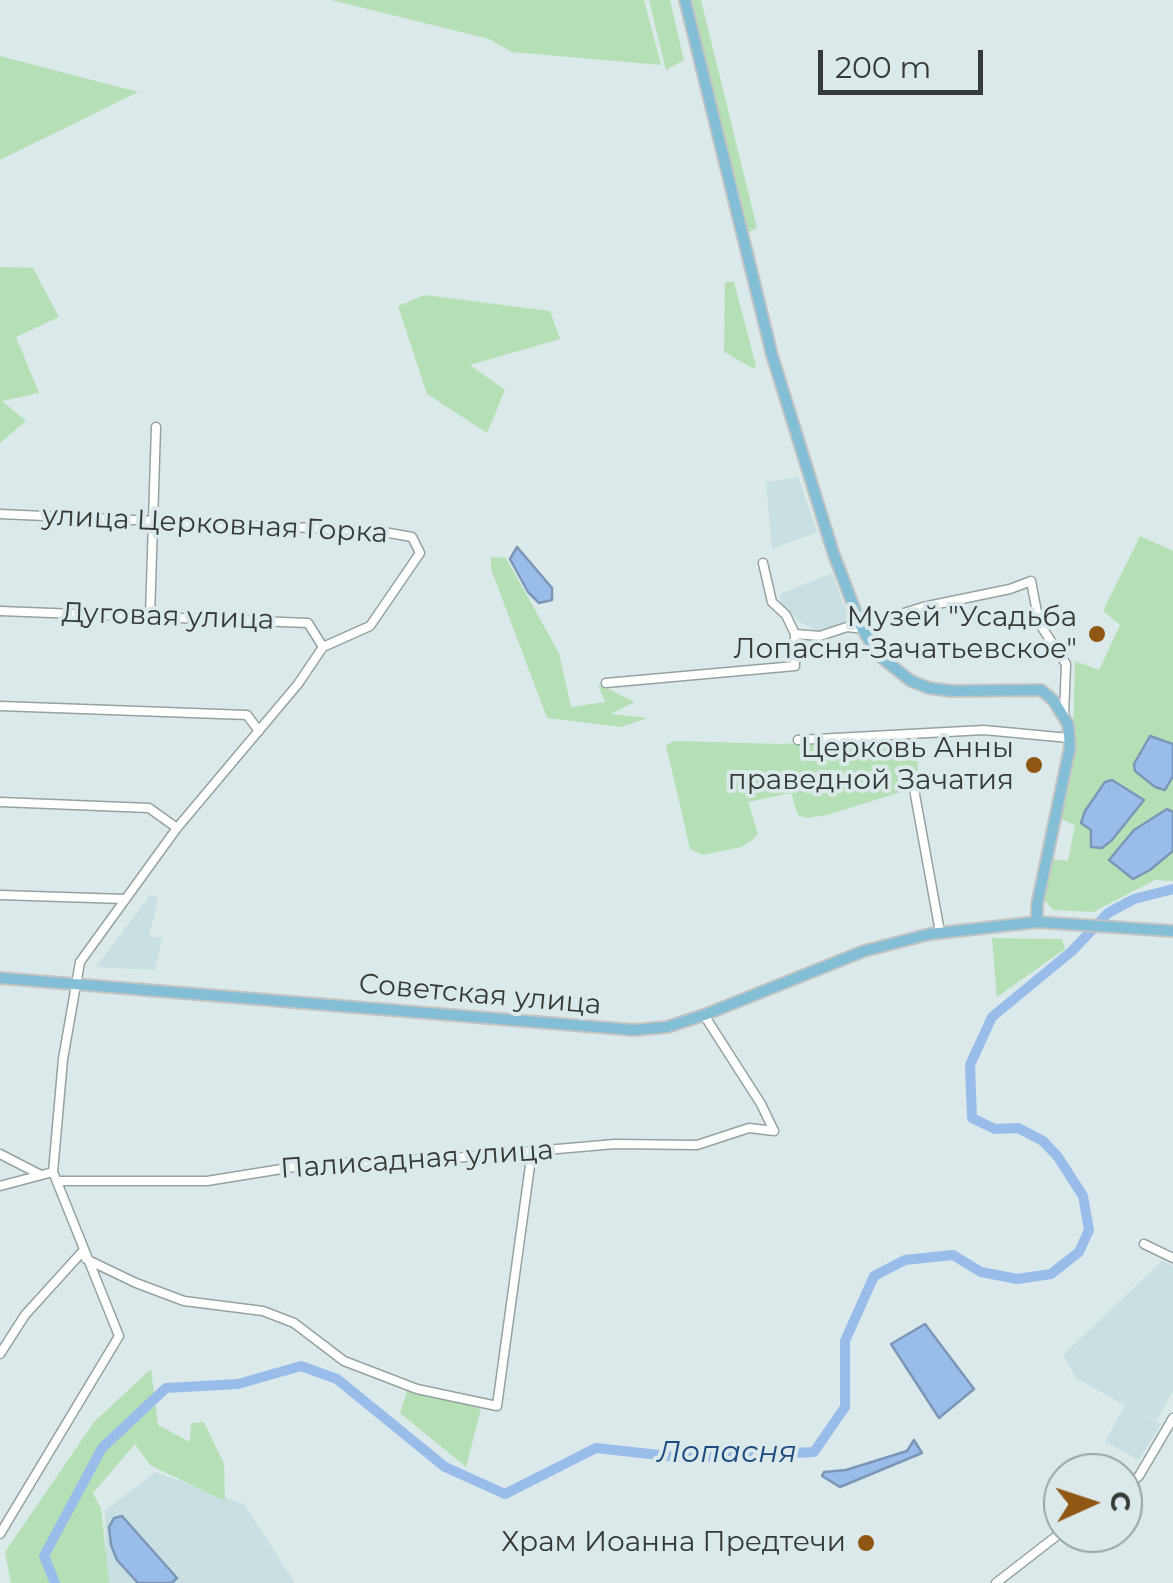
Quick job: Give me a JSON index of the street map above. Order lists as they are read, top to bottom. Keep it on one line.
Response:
{"streets":{"main road":["Советская улица"],"street":["улица Церковная Горка","Дуговая улица","Палисадная улица"]},"crossings":[["улица Церковная Горка","Дуговая улица"],["Советская улица","Палисадная улица"]],"water":["Лопасня"],"places":["Музей \"Усадьба Лопасня-Зачатьевское\"","Церковь Анны праведной Зачатия","Храм Иоанна Предтечи"],"scale_bar":"200 m","north":"right"}
